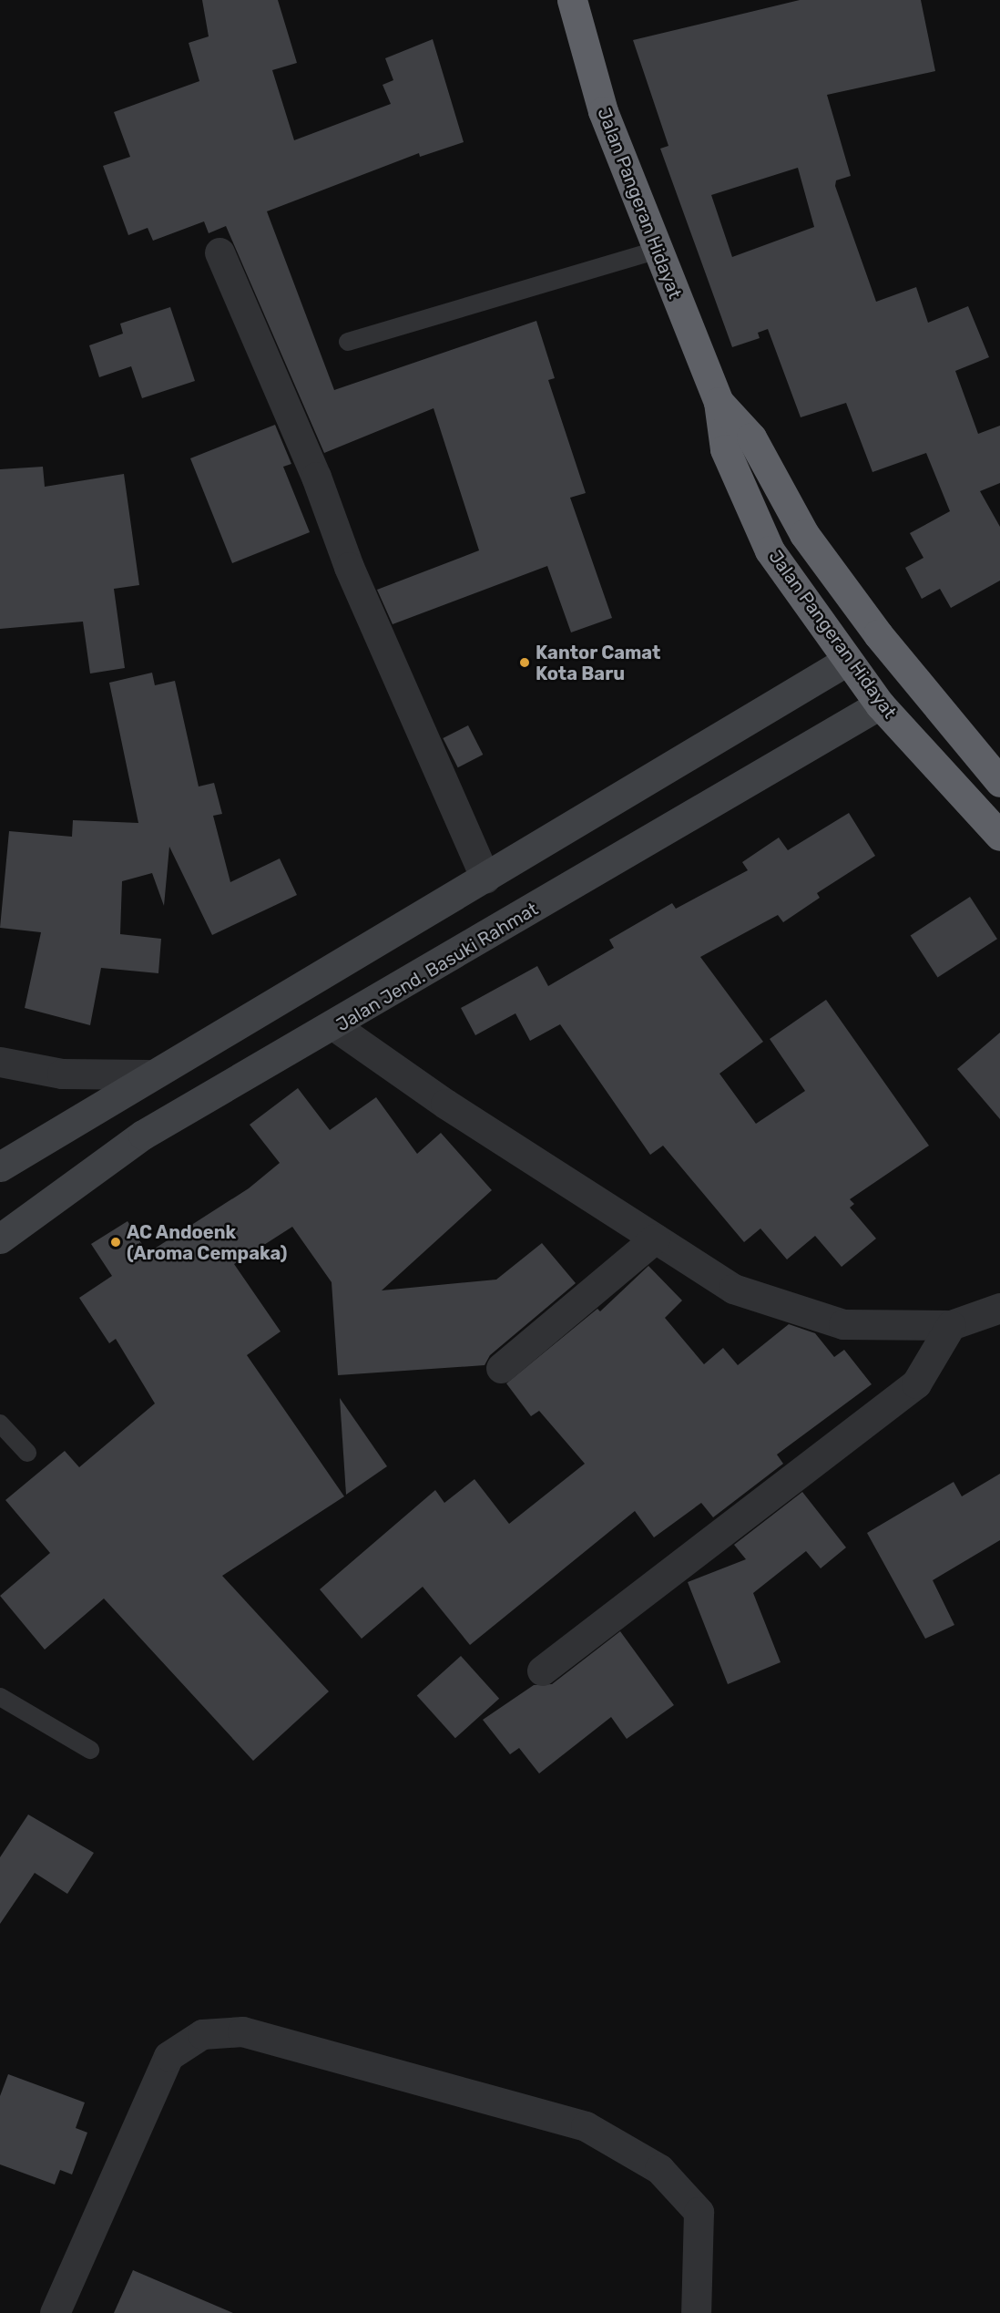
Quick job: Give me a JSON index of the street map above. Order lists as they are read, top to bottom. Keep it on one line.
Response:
{"streets":{"highway":["Jalan Pangeran Hidayat"],"main road":["Jalan Jend. Basuki Rahmat"]},"crossings":[["Jalan Pangeran Hidayat","Jalan Jend. Basuki Rahmat"]],"places":["Kantor Camat Kota Baru","AC Andoenk (Aroma Cempaka)"]}
